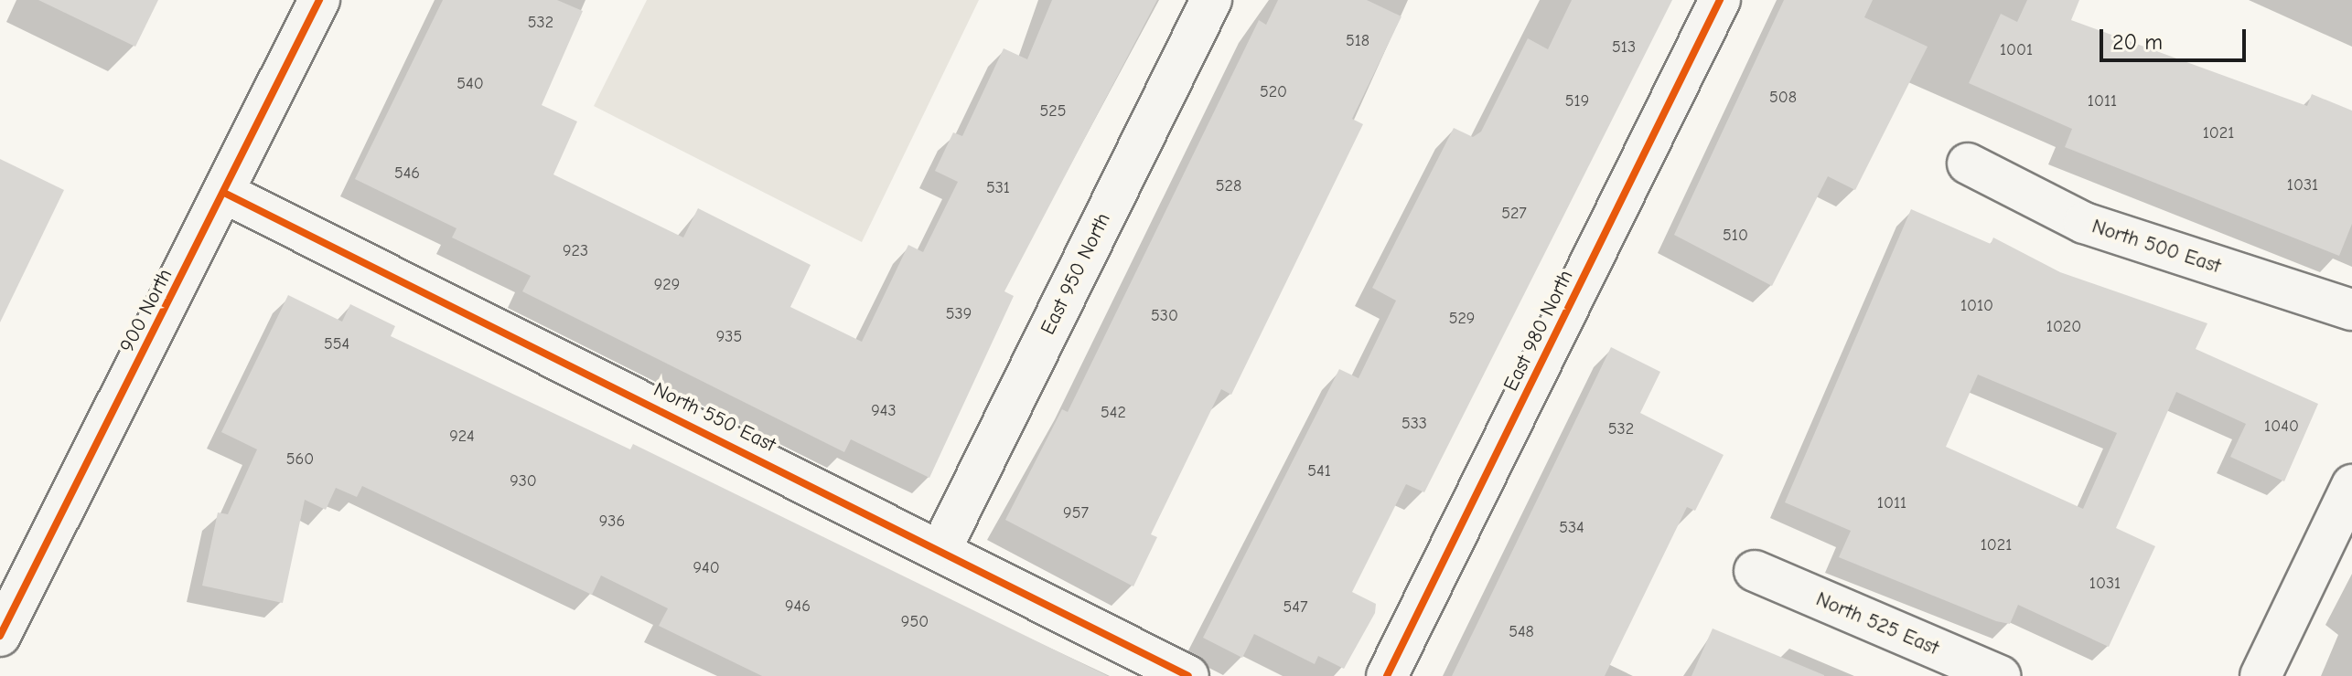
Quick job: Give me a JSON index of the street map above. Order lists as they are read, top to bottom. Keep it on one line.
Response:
{"streets":{"street":["North 500 East","East 950 North","900 North","East 980 North","North 550 East","North 525 East"]},"crossings":[["East 950 North","North 550 East"],["900 North","North 550 East"]],"house_numbers":["532","518","513","1001","540","520","508","519","1011","525","1021","546","1031","528","531","527","510","923","929","1010","539","530","529","1020","935","554","943","542","533","1040","532","924","560","541","930","1011","957","936","534","1021","940","1031","946","547","950","548"],"scale_bar":"20 m"}
